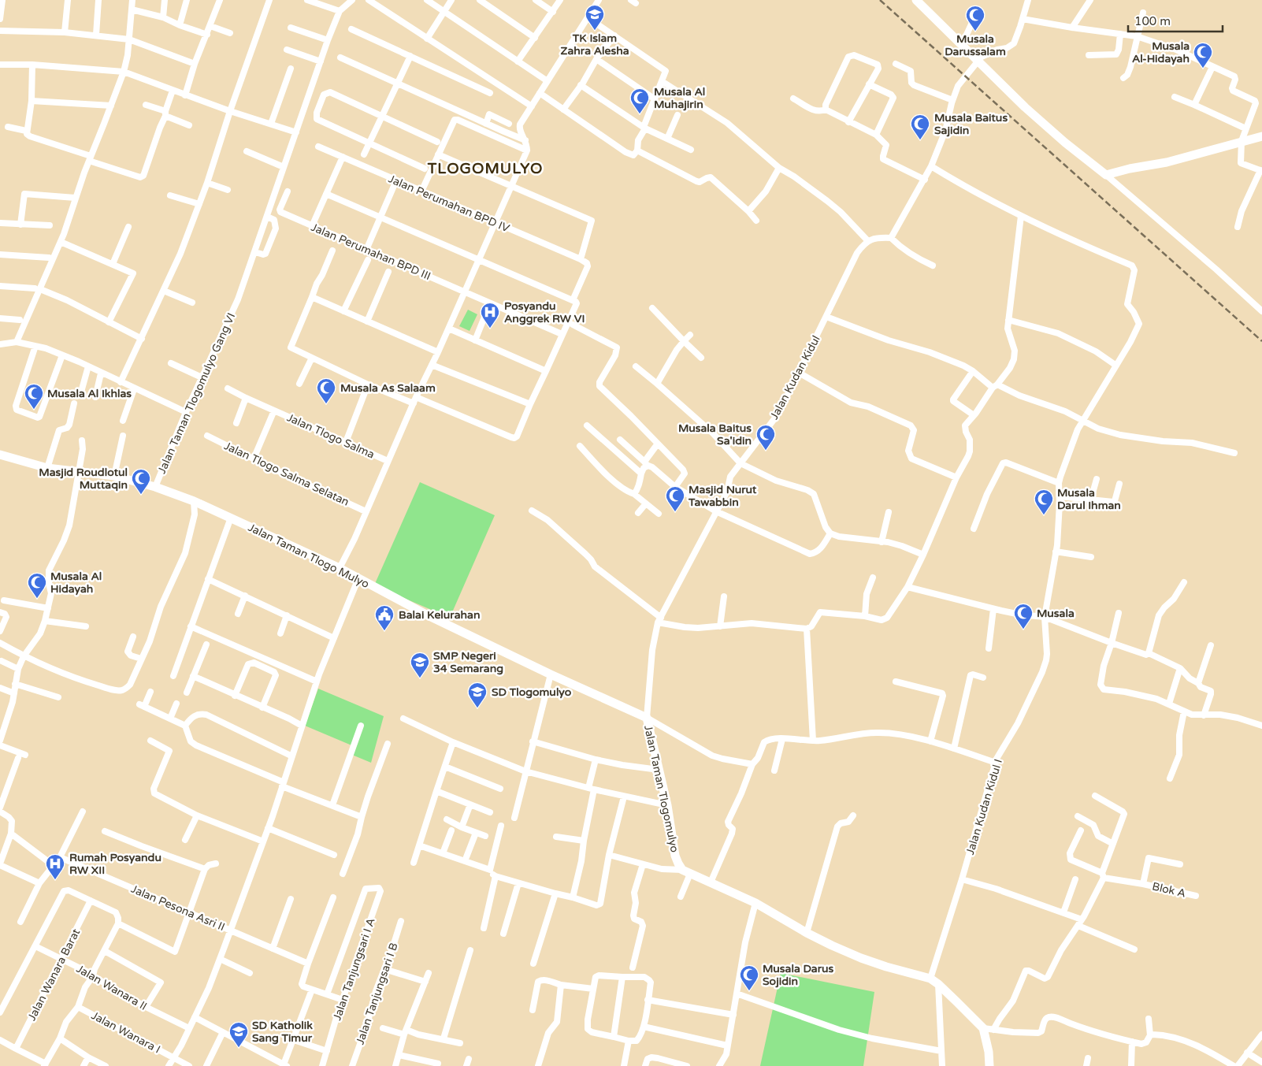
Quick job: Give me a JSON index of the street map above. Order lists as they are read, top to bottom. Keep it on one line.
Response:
{"streets":{"street":["Jalan Perumahan BPD IV","Jalan Perumahan BPD III","Jalan Kudan Kidul","Jalan Taman Tlogomulyo Gang VI","Jalan Tlogo Salma","Jalan Tlogo Salma Selatan","Jalan Taman Tlogo Mulyo","Jalan Taman Tlogomulyo","Jalan Kudan Kidul I","Blok A","Jalan Pesona Asri II","Jalan Tanjungsari I A","Jalan Wanara Barat","Jalan Wanara II","Jalan Tanjungsari I B","Jalan Wanara I"]},"crossings":[["Jalan Kudan Kidul","Jalan Taman Tlogo Mulyo"],["Jalan Kudan Kidul","Jalan Taman Tlogomulyo"],["Jalan Taman Tlogomulyo Gang VI","Jalan Taman Tlogo Mulyo"],["Jalan Tlogo Salma","Jalan Tlogo Salma Selatan"],["Jalan Taman Tlogo Mulyo","Jalan Taman Tlogomulyo"],["Jalan Wanara Barat","Jalan Wanara II"]],"districts":["TLOGOMULYO"],"places":{"school or university":["TK Islam Zahra Alesha","SMP Negeri 34 Semarang","SD Tlogomulyo","SD Katholik Sang Timur"],"mosque":["Musala Darussalam","Musala Al-Hidayah","Musala Al Muhajirin","Musala Baitus Sajidin","Musala As Salaam","Musala Al Ikhlas","Musala Baitus Sa'idin","Masjid Roudlotul Muttaqin","Masjid Nurut Tawabbin","Musala Darul Ihman","Musala Al Hidayah","Musala","Musala Darus Sojidin"],"hospital":["Posyandu Anggrek RW VI","Rumah Posyandu RW XII"],"public building":["Balai Kelurahan"]},"scale_bar":"100 m"}
